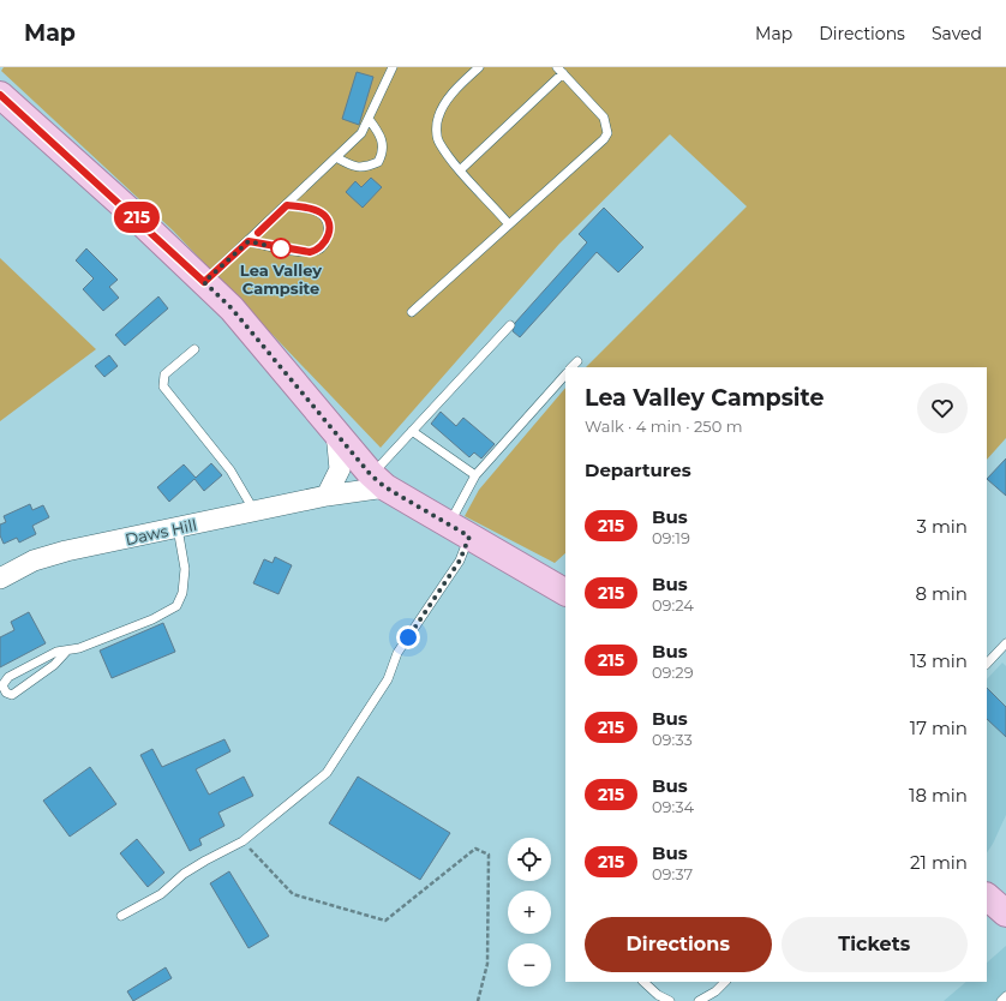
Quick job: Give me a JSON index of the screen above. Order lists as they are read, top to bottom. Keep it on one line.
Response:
{"streets":{"street":["Daws Hill"]},"places":["Lea Valley Campsite"],"lines":["bus line 215"],"page":{"header":"Map","nav":["Map","Directions","Saved"],"on_map":"215","heading":[["Lea Valley Campsite","Walk · 4 min · 250 m"],"Departures"],"list":[{"mark":"215","name":"Bus","note":"09:19","value":"3 min"},{"mark":"215","name":"Bus","note":"09:24","value":"8 min"},{"mark":"215","name":"Bus","note":"09:29","value":"13 min"},{"mark":"215","name":"Bus","note":"09:33","value":"17 min"},{"mark":"215","name":"Bus","note":"09:34","value":"18 min"},{"mark":"215","name":"Bus","note":"09:37","value":"21 min"}],"map_buttons":["+","−"],"buttons":["Directions","Tickets"]}}
